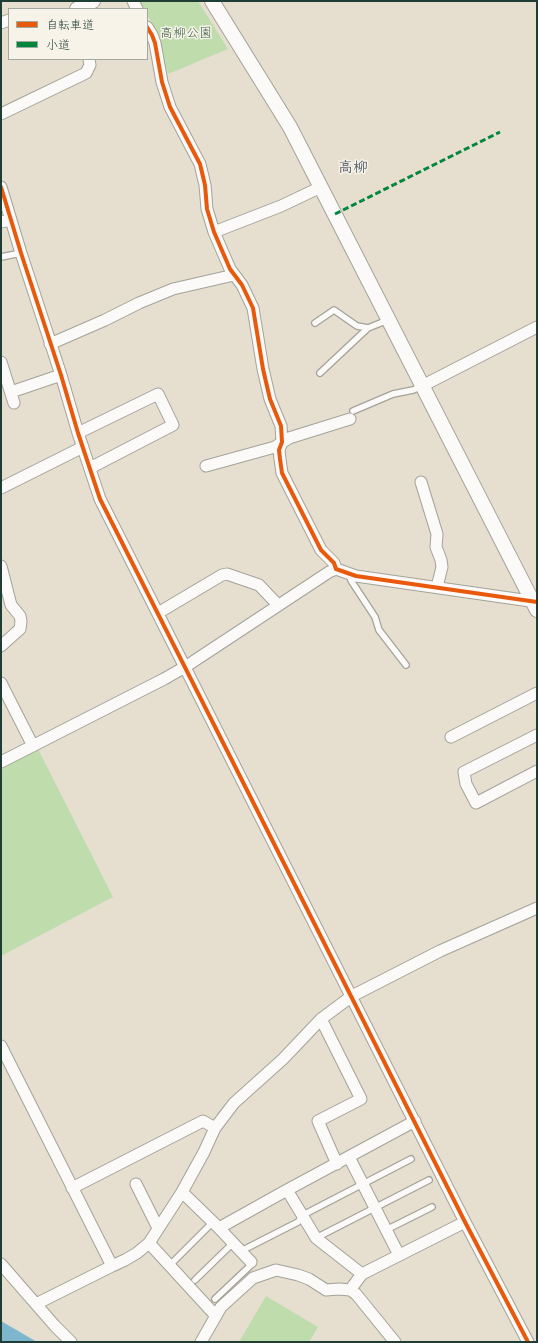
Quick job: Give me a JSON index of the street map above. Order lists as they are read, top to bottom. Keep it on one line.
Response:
{"districts":["高柳"],"parks":["高柳公園"],"legend":["自転車道","小道"]}
